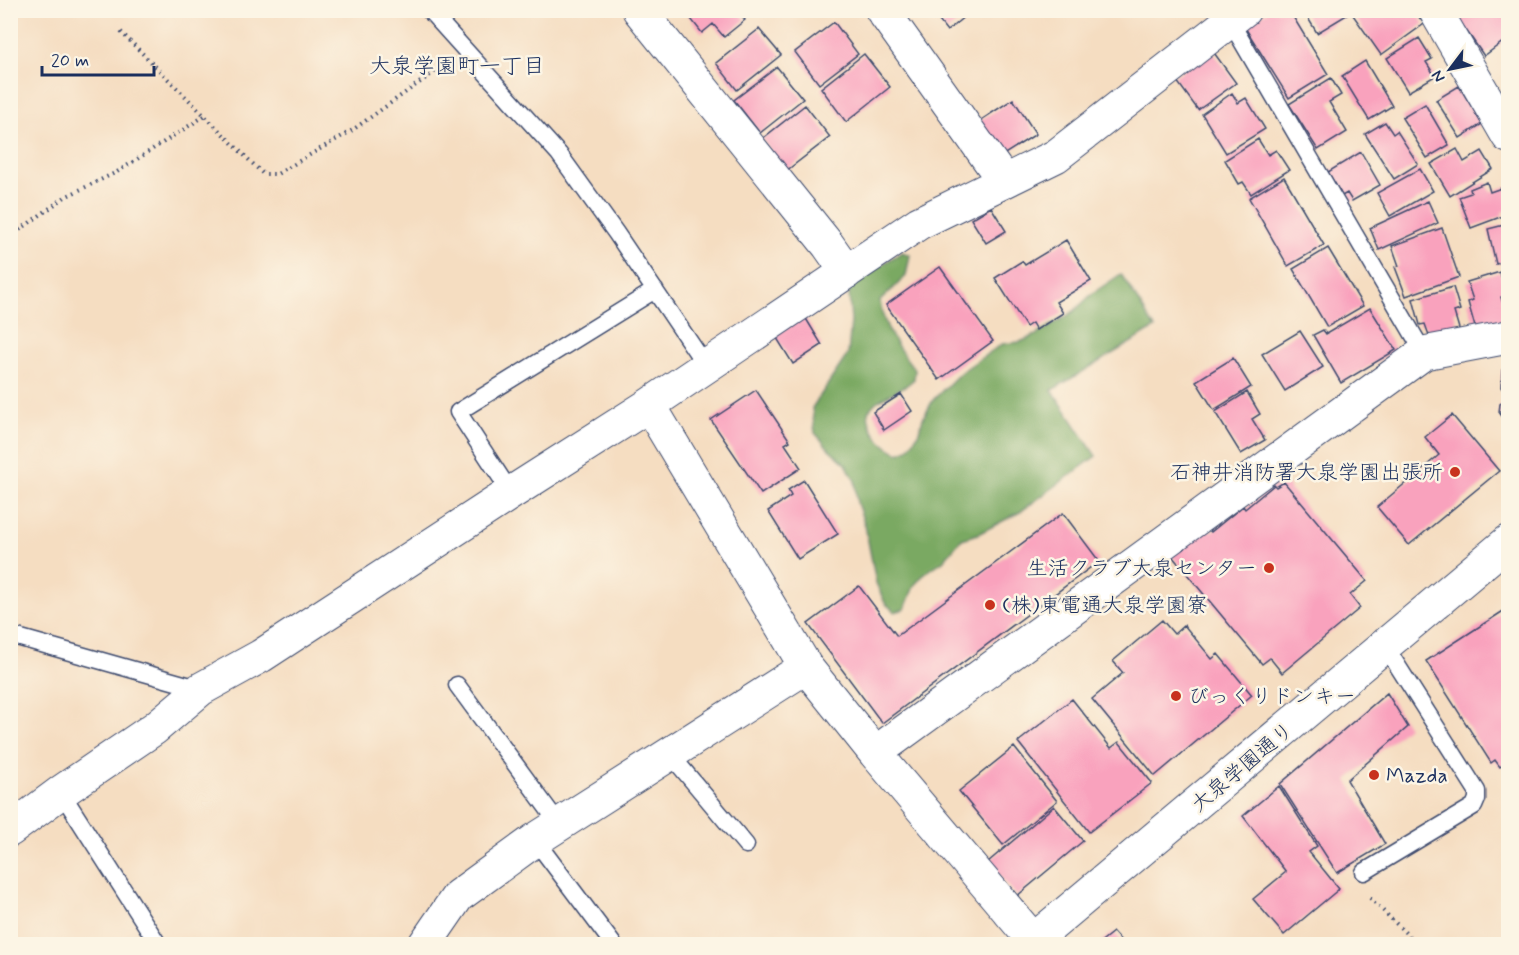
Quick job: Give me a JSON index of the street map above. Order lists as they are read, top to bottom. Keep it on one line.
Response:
{"streets":{"street":["大泉学園通り"]},"districts":["大泉学園町一丁目"],"places":["石神井消防署大泉学園出張所","生活クラブ大泉センター","(株)東電通大泉学園寮","びっくりドンキー","Mazda"],"scale_bar":"20 m","north":"bottom left"}
